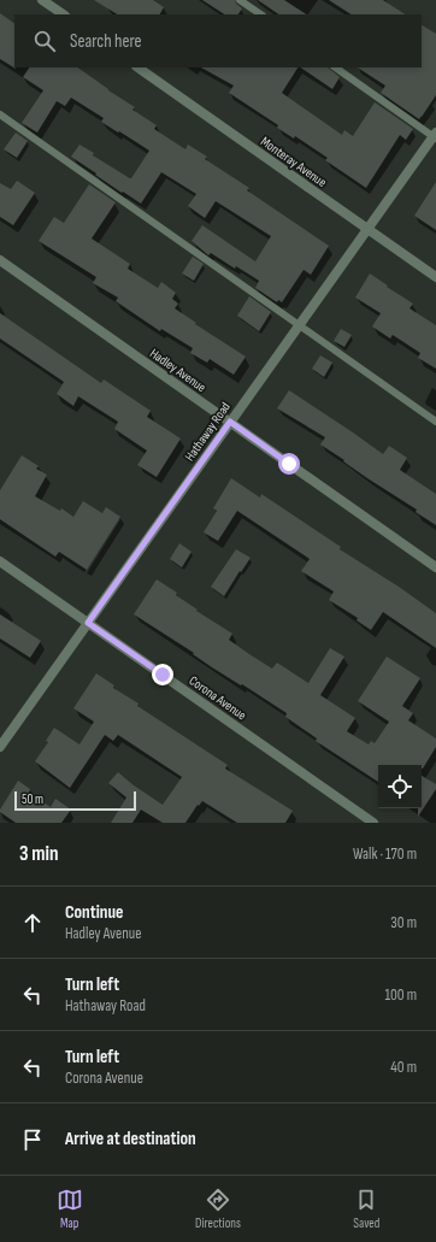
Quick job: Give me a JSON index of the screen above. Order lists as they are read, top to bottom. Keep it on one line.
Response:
{"streets":{"street":["Monteray Avenue","Hadley Avenue","Hathaway Road","Corona Avenue"]},"crossings":[["Monteray Avenue","Hathaway Road"],["Hadley Avenue","Hathaway Road"],["Hathaway Road","Corona Avenue"]],"scale_bar":"50 m","page":{"search":"Search here","scale":"50 m","heading":["3 min","Walk · 170 m"],"list":[["Continue","Hadley Avenue","30 m"],["Turn left","Hathaway Road","100 m"],["Turn left","Corona Avenue","40 m"],"Arrive at destination"],"nav":["Map","Directions","Saved"]}}
